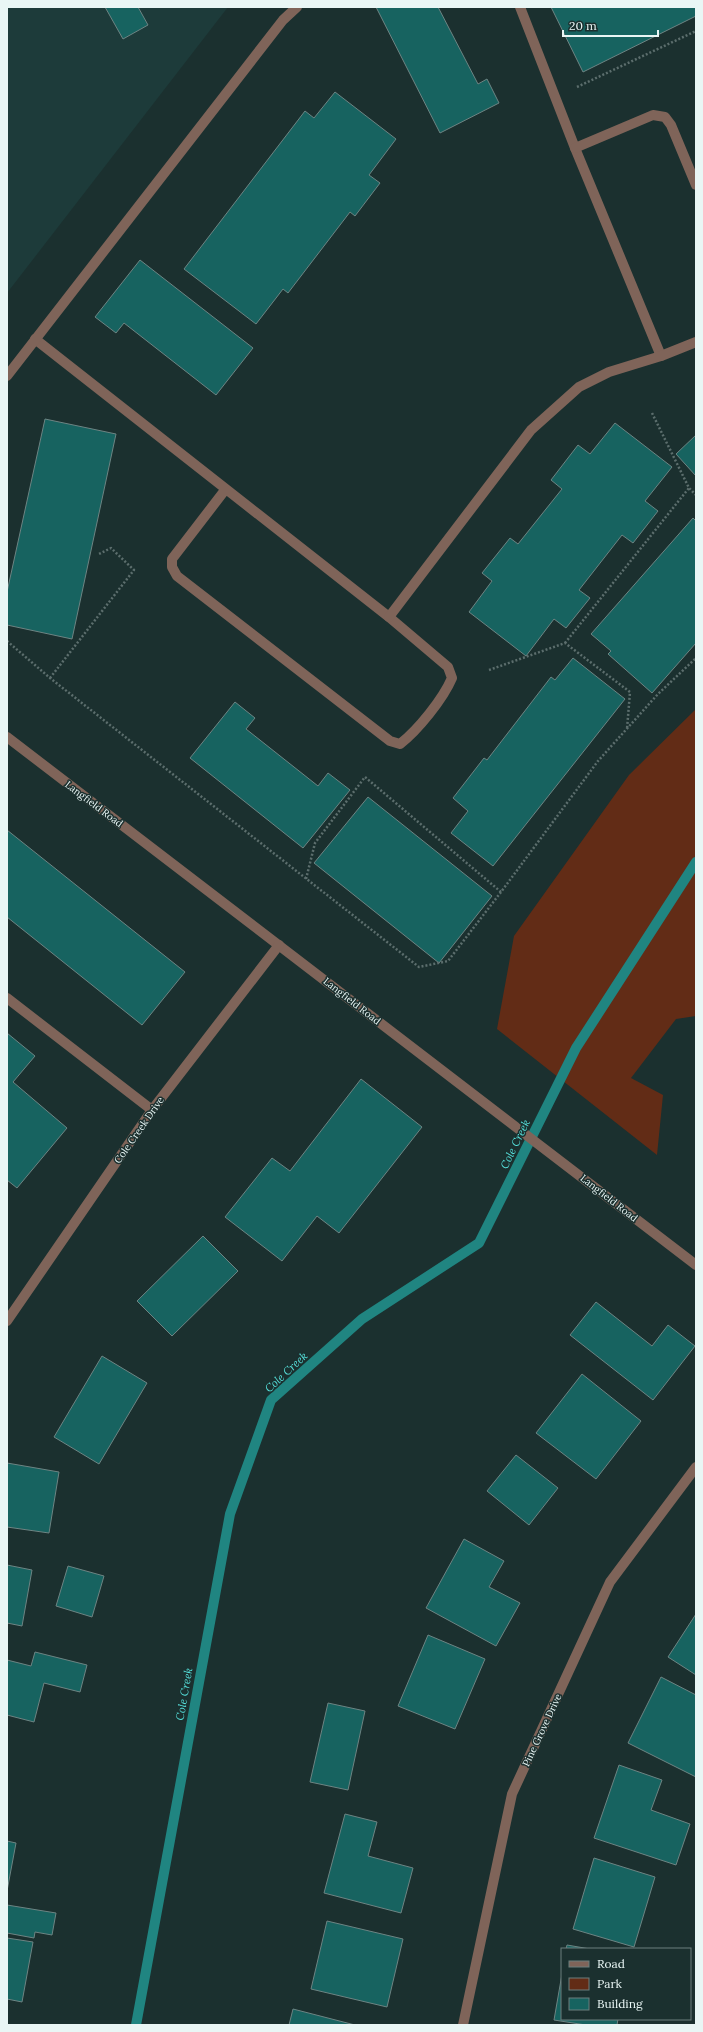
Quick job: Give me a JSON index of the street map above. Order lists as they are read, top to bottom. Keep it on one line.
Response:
{"streets":{"street":["Langfield Road","Cole Creek Drive","Pine Grove Drive"]},"crossings":[["Langfield Road","Cole Creek Drive"]],"water":["Cole Creek"],"legend":["Road","Park","Building"],"scale_bar":"20 m"}
